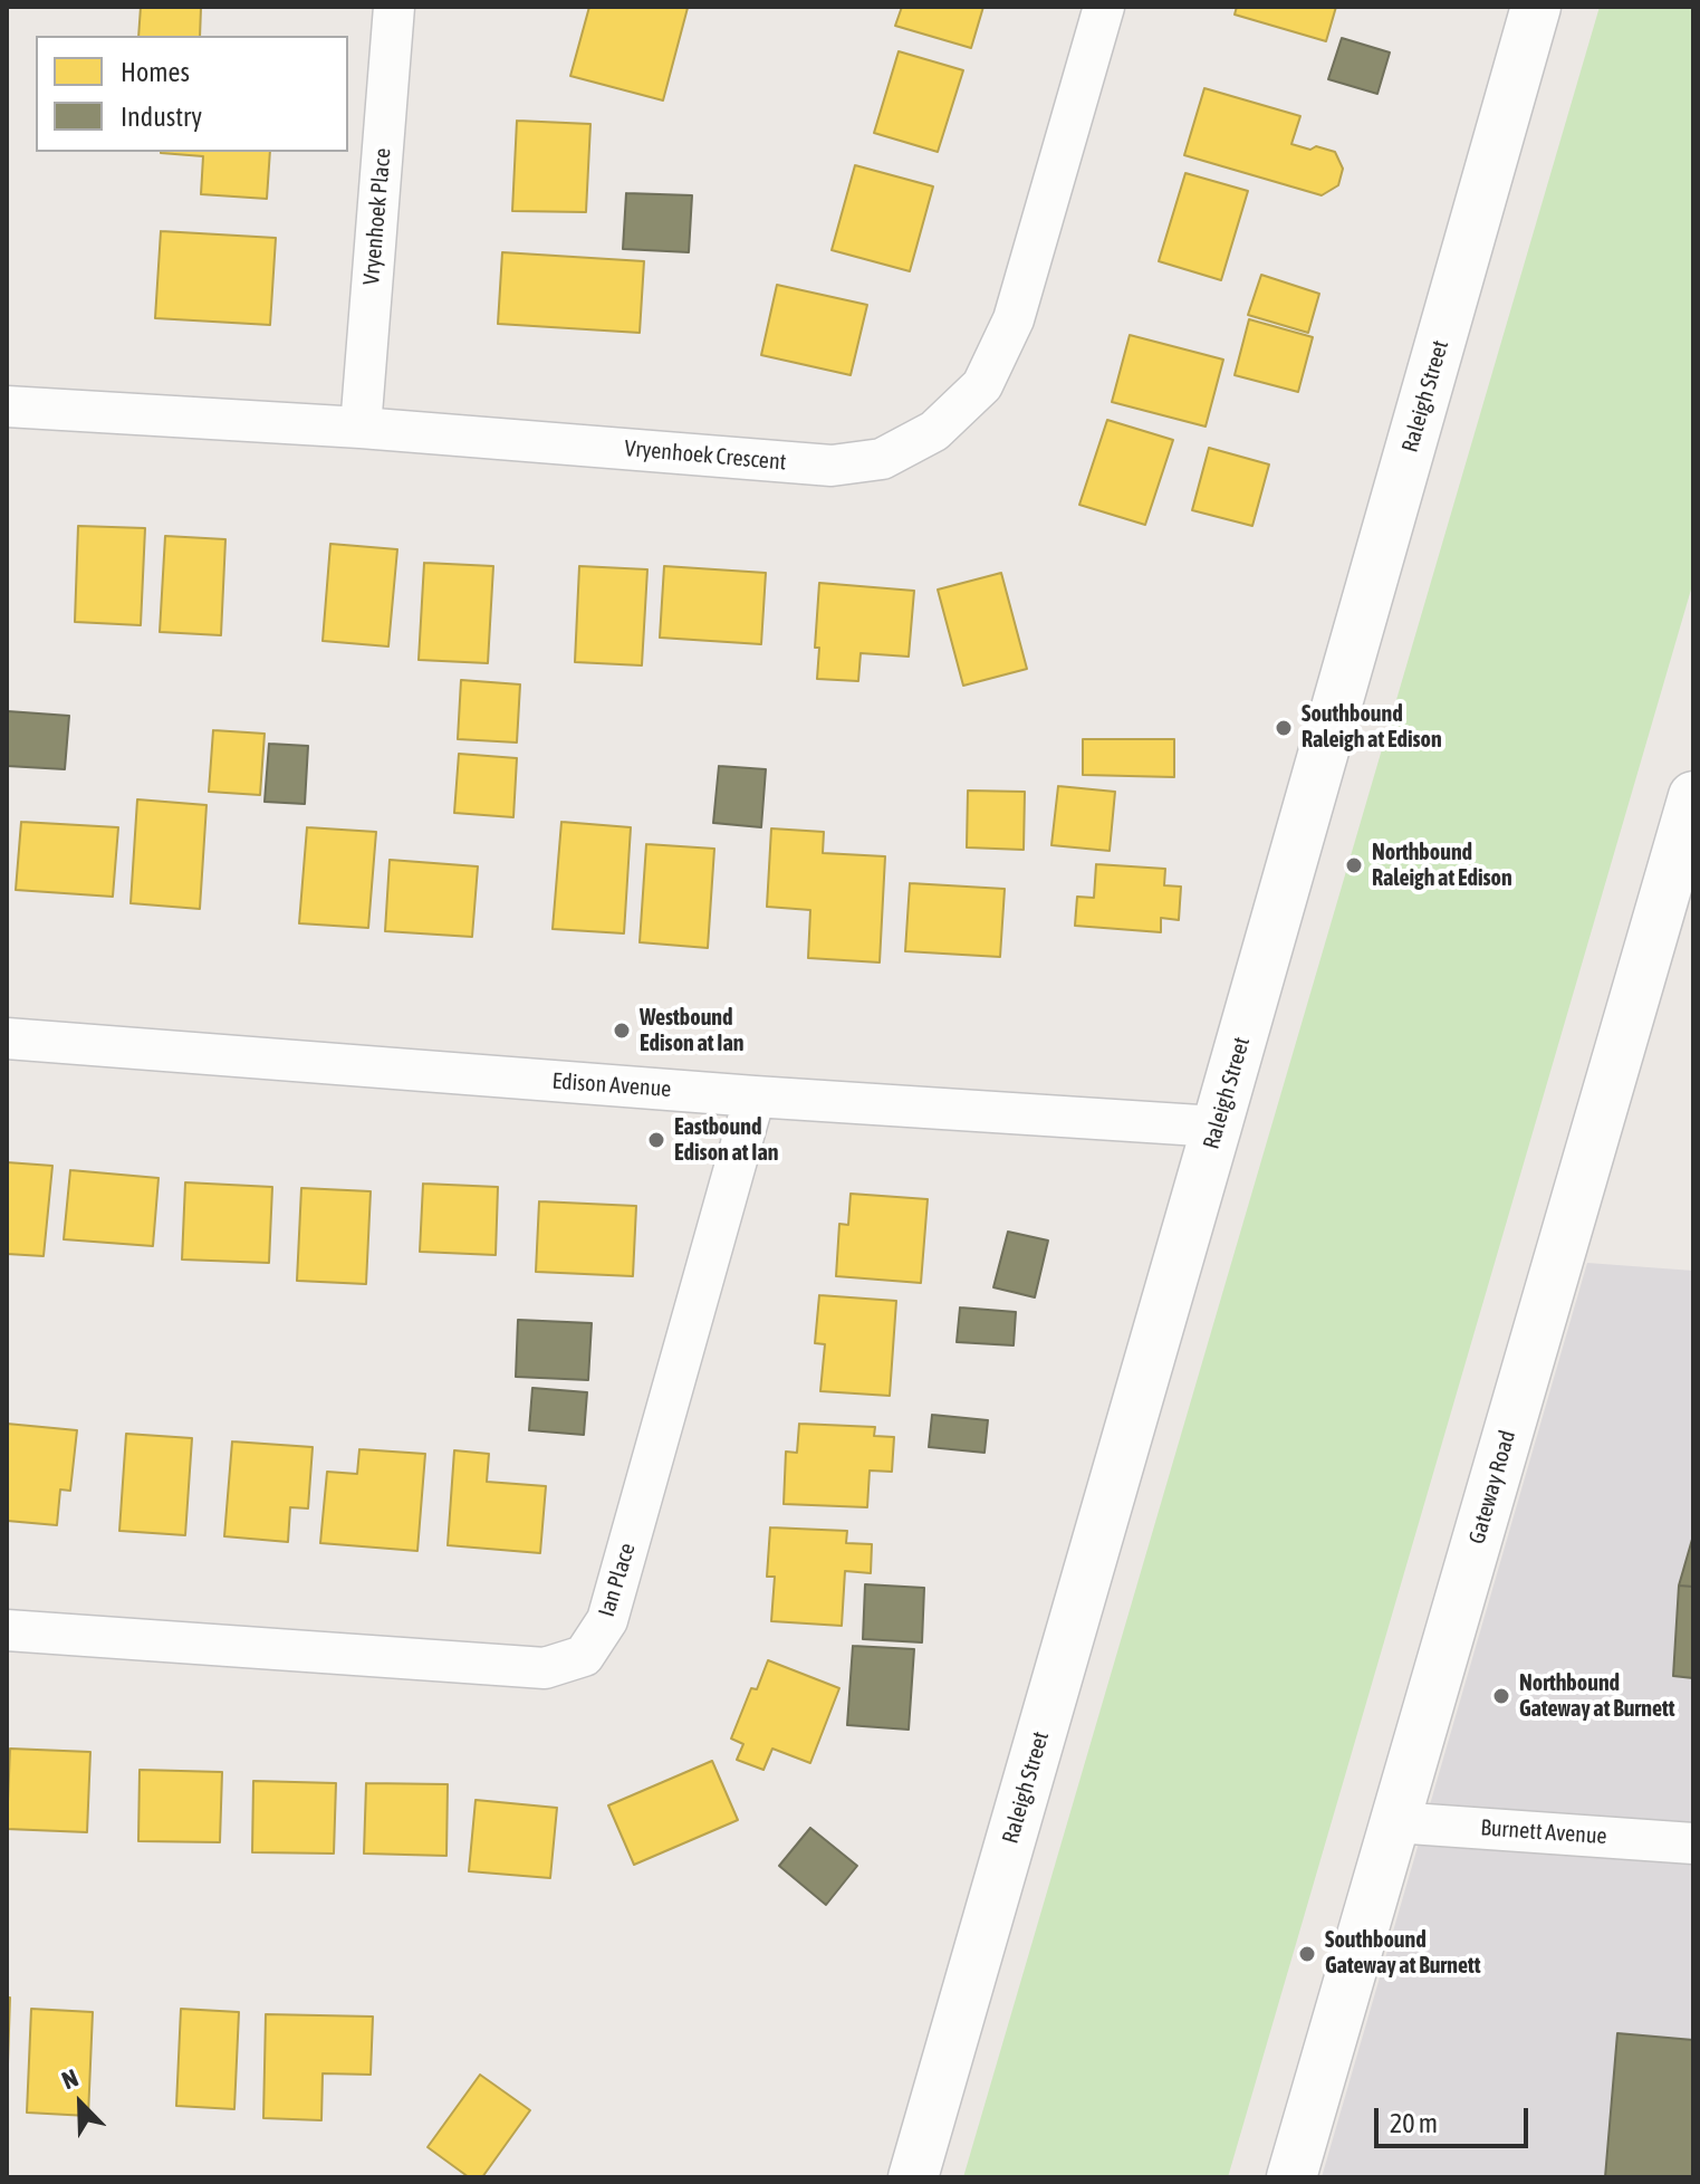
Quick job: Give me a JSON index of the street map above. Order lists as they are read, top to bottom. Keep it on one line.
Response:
{"streets":{"street":["Vryenhoek Place","Raleigh Street","Vryenhoek Crescent","Edison Avenue","Gateway Road","Ian Place","Burnett Avenue"]},"crossings":[["Vryenhoek Place","Vryenhoek Crescent"],["Raleigh Street","Edison Avenue"],["Edison Avenue","Ian Place"],["Gateway Road","Burnett Avenue"]],"places":["Southbound Raleigh at Edison","Northbound Raleigh at Edison","Westbound Edison at Ian","Eastbound Edison at Ian","Northbound Gateway at Burnett","Southbound Gateway at Burnett"],"legend":["Homes","Industry"],"scale_bar":"20 m","north":"top left"}
